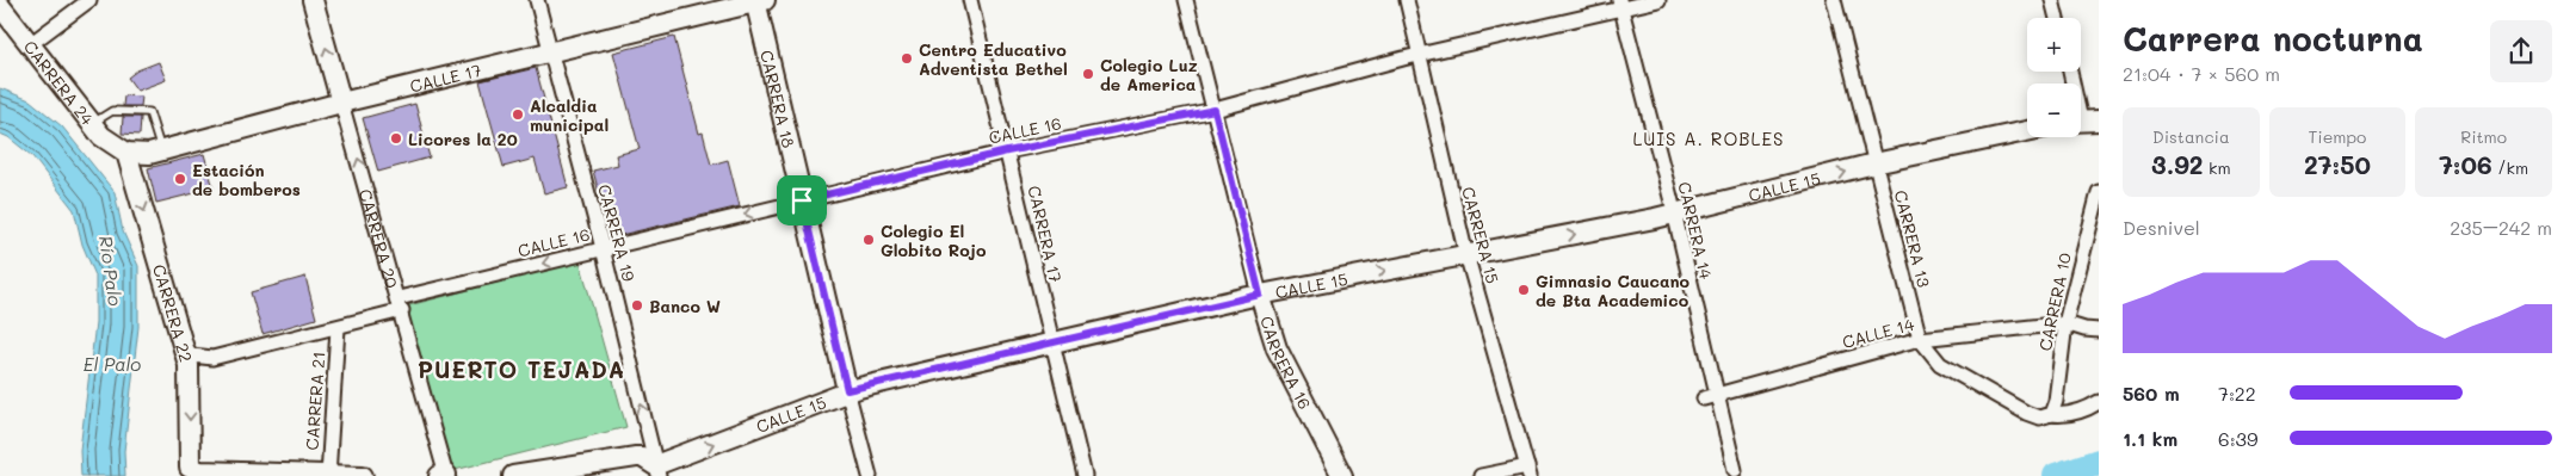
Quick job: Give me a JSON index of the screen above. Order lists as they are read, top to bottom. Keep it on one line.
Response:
{"streets":{"street":["CALLE 17","CARRERA 24","CARRERA 18","CALLE 16","CALLE 15","CARRERA 14","CARRERA 19","CARRERA 17","CARRERA 15","CARRERA 20","CARRERA 13","CARRERA 10","CARRERA 22","CALLE 14","CARRERA 16","CARRERA 21"]},"crossings":[["CALLE 17","CARRERA 24"],["CALLE 17","CARRERA 18"],["CALLE 17","CARRERA 19"],["CALLE 17","CARRERA 20"],["CALLE 17","CARRERA 22"],["CARRERA 24","CARRERA 22"],["CARRERA 18","CALLE 16"],["CARRERA 18","CALLE 15"],["CALLE 16","CARRERA 14"],["CALLE 16","CARRERA 19"],["CALLE 16","CARRERA 17"],["CALLE 16","CARRERA 15"],["CALLE 16","CARRERA 20"],["CALLE 16","CARRERA 16"],["CALLE 16","CARRERA 21"],["CALLE 15","CARRERA 14"],["CALLE 15","CARRERA 19"],["CALLE 15","CARRERA 17"],["CALLE 15","CARRERA 15"],["CALLE 15","CARRERA 13"],["CALLE 15","CARRERA 16"],["CARRERA 14","CALLE 14"],["CARRERA 13","CARRERA 10"],["CARRERA 13","CALLE 14"],["CARRERA 10","CALLE 14"]],"one_way":["CALLE 15","CARRERA 19","CARRERA 20","CARRERA 22"],"districts":["LUIS A. ROBLES","PUERTO TEJADA"],"water":["Río Palo","El Palo"],"places":["Centro Educativo Adventista Bethel","Colegio Luz de America","Alcaldia municipal","Licores la 20","Estación de bomberos","Colegio El Globito Rojo","Gimnasio Caucano de Bta Academico","Banco W"],"page":{"heading":["Carrera nocturna","21:04 · 7 × 560 m"],"map_buttons":["+","−"],"stats":[["Distancia","3.92 km"],["Tiempo","27:50"],["Ritmo","7:06 /km"]],"chart":["Desnivel","235–242 m"],"list":[{"name":"560 m","note":"7:22"},{"name":"1.1 km","note":"6:39"}]}}
